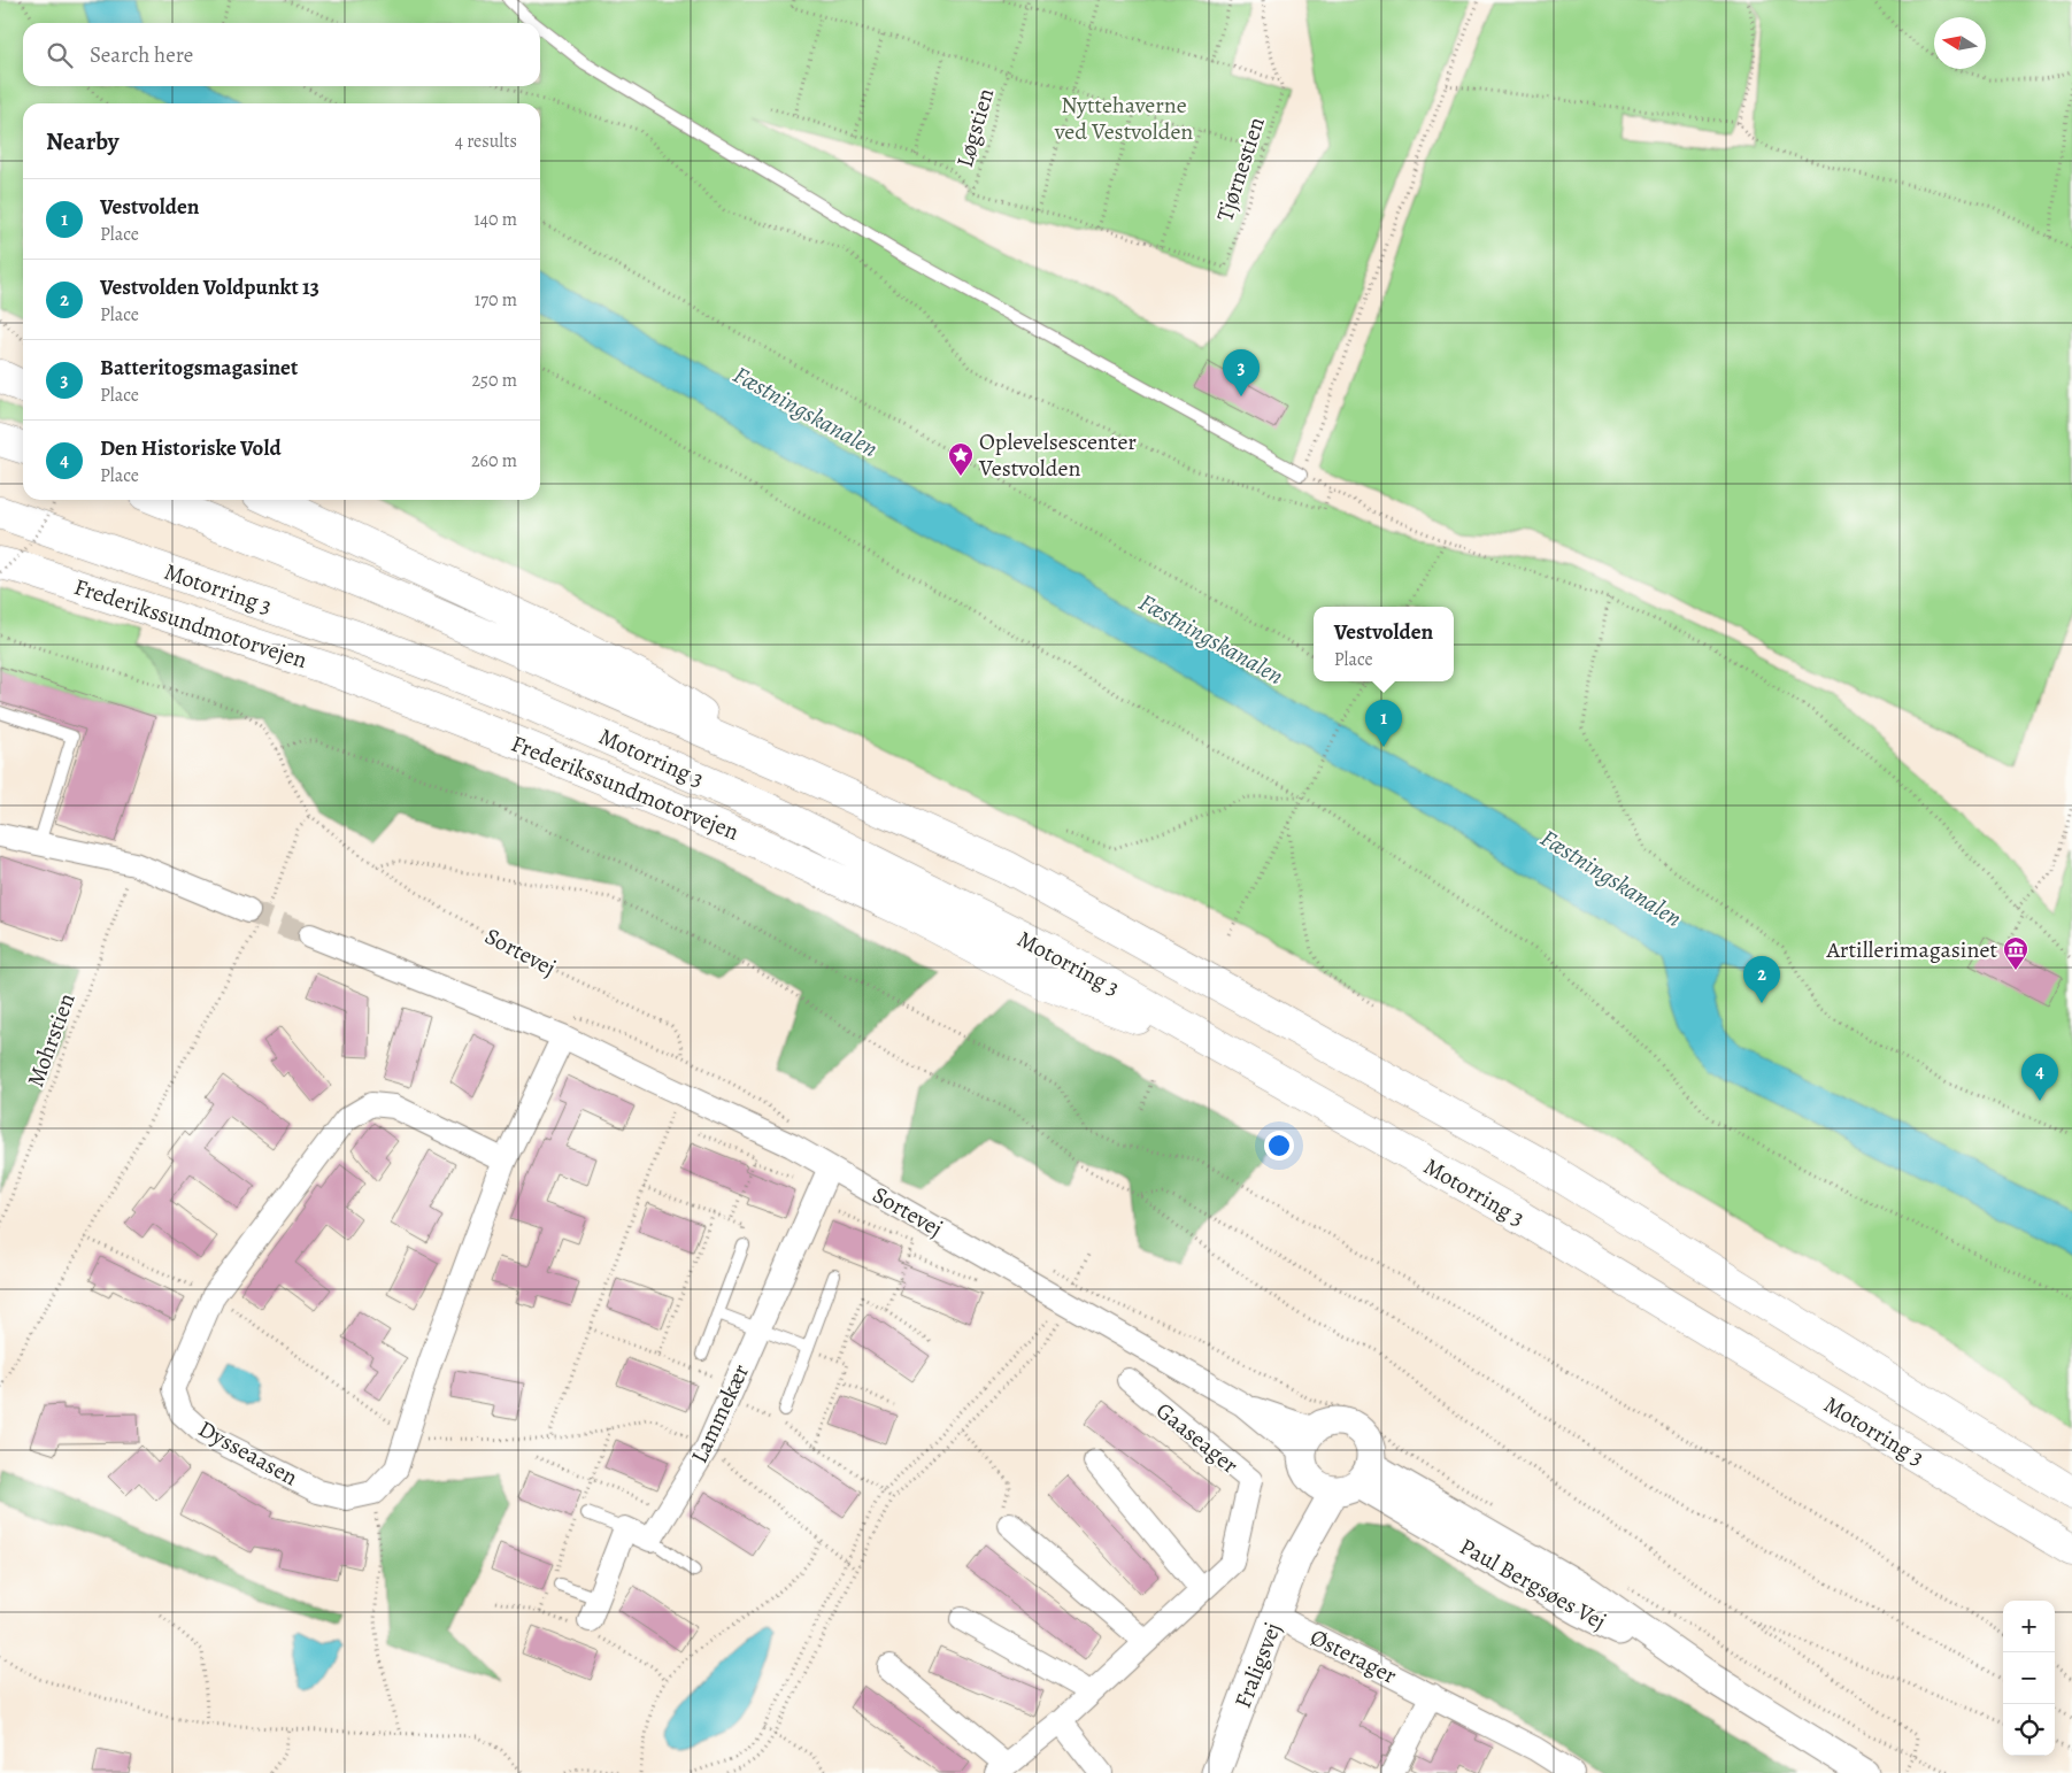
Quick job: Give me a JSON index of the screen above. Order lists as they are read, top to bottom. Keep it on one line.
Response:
{"streets":{"highway":["Motorring 3","Frederikssundmotorvejen"],"street":["Sortevej","Lammekær","Gaaseager","Dysseaasen","Paul Bergsøes Vej","Østerager","Fraligsvej"],"path":["Løgstien","Tjørnestien","Mohrstien"]},"crossings":[["Motorring 3","Frederikssundmotorvejen"],["Sortevej","Lammekær"],["Sortevej","Paul Bergsøes Vej"],["Sortevej","Fraligsvej"],["Paul Bergsøes Vej","Fraligsvej"],["Østerager","Fraligsvej"]],"water":["Fæstningskanalen"],"parks":["Nyttehaverne ved Vestvolden"],"places":{"place":["Oplevelsescenter Vestvolden"],"museum":["Artillerimagasinet"]},"north":"left","page":{"search":"Search here","heading":["Nearby","4 results"],"list":[{"mark":"1","name":"Vestvolden","note":"Place","value":"140 m"},{"mark":"2","name":"Vestvolden Voldpunkt 13","note":"Place","value":"170 m"},{"mark":"3","name":"Batteritogsmagasinet","note":"Place","value":"250 m"},{"mark":"4","name":"Den Historiske Vold","note":"Place","value":"260 m"}],"pins":["3","1","2","4"],"popup":["Vestvolden","Place"],"map_buttons":["+","−"]}}
